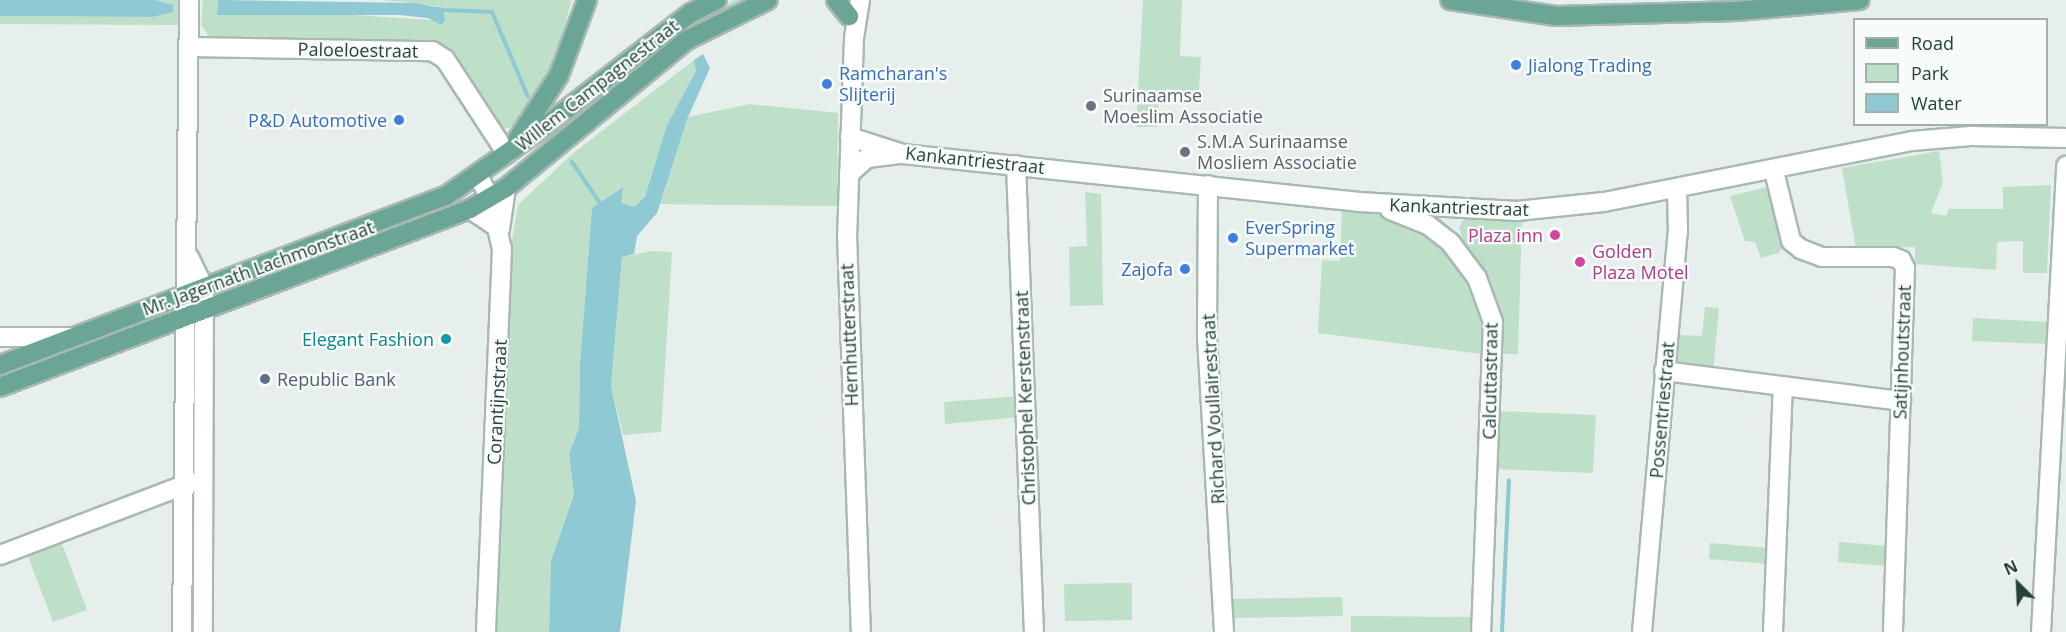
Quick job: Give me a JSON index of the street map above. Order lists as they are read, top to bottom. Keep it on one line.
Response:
{"streets":{"main road":["Willem Campagnestraat","Mr. Jagernath Lachmonstraat"],"street":["Paloeloestraat","Kankantriestraat","Hernhutterstraat","Satijnhoutstraat","Calcuttastraat","Christophel Kerstenstraat","Corantijnstraat","Richard Voullairestraat","Possentriestraat"]},"crossings":[["Paloeloestraat","Willem Campagnestraat"],["Paloeloestraat","Mr. Jagernath Lachmonstraat"],["Willem Campagnestraat","Mr. Jagernath Lachmonstraat"],["Kankantriestraat","Hernhutterstraat"],["Kankantriestraat","Satijnhoutstraat"],["Kankantriestraat","Calcuttastraat"],["Kankantriestraat","Christophel Kerstenstraat"],["Kankantriestraat","Richard Voullairestraat"],["Kankantriestraat","Possentriestraat"],["Mr. Jagernath Lachmonstraat","Corantijnstraat"]],"places":["Jialong Trading","Ramcharan's Slijterij","Surinaamse Moeslim Associatie","P&D Automotive","S.M.A Surinaamse Mosliem Associatie","Plaza inn","EverSpring Supermarket","Golden Plaza Motel","Zajofa","Elegant Fashion","Republic Bank"],"legend":["Road","Park","Water"],"north":"top left"}
